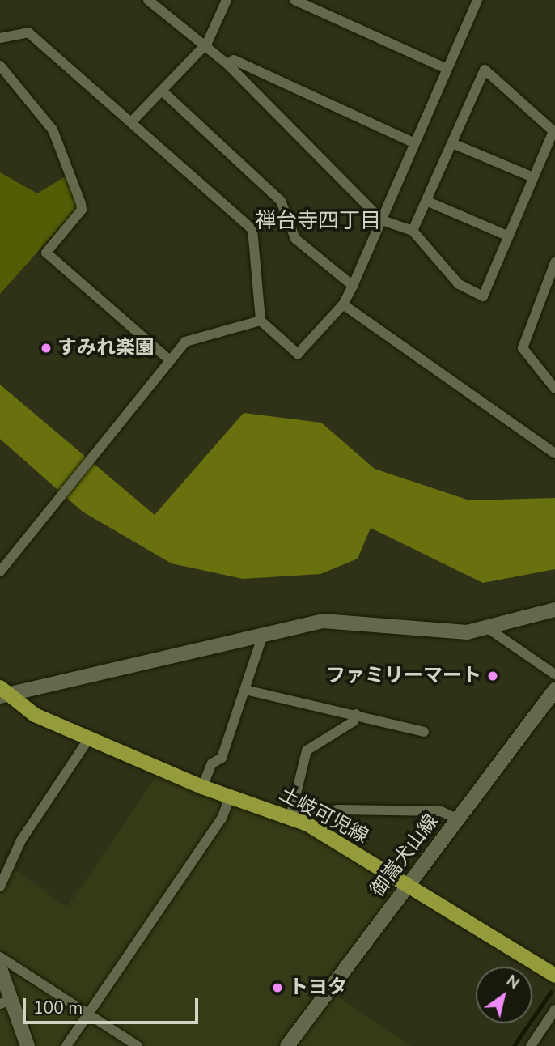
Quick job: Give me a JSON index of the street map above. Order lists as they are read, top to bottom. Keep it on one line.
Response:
{"streets":{"main road":["土岐可児線"],"street":["御嵩犬山線"]},"crossings":[["土岐可児線","御嵩犬山線"]],"districts":["禅台寺四丁目"],"places":["すみれ楽園","ファミリーマート","トヨタ"],"scale_bar":"100 m","north":"top right"}
